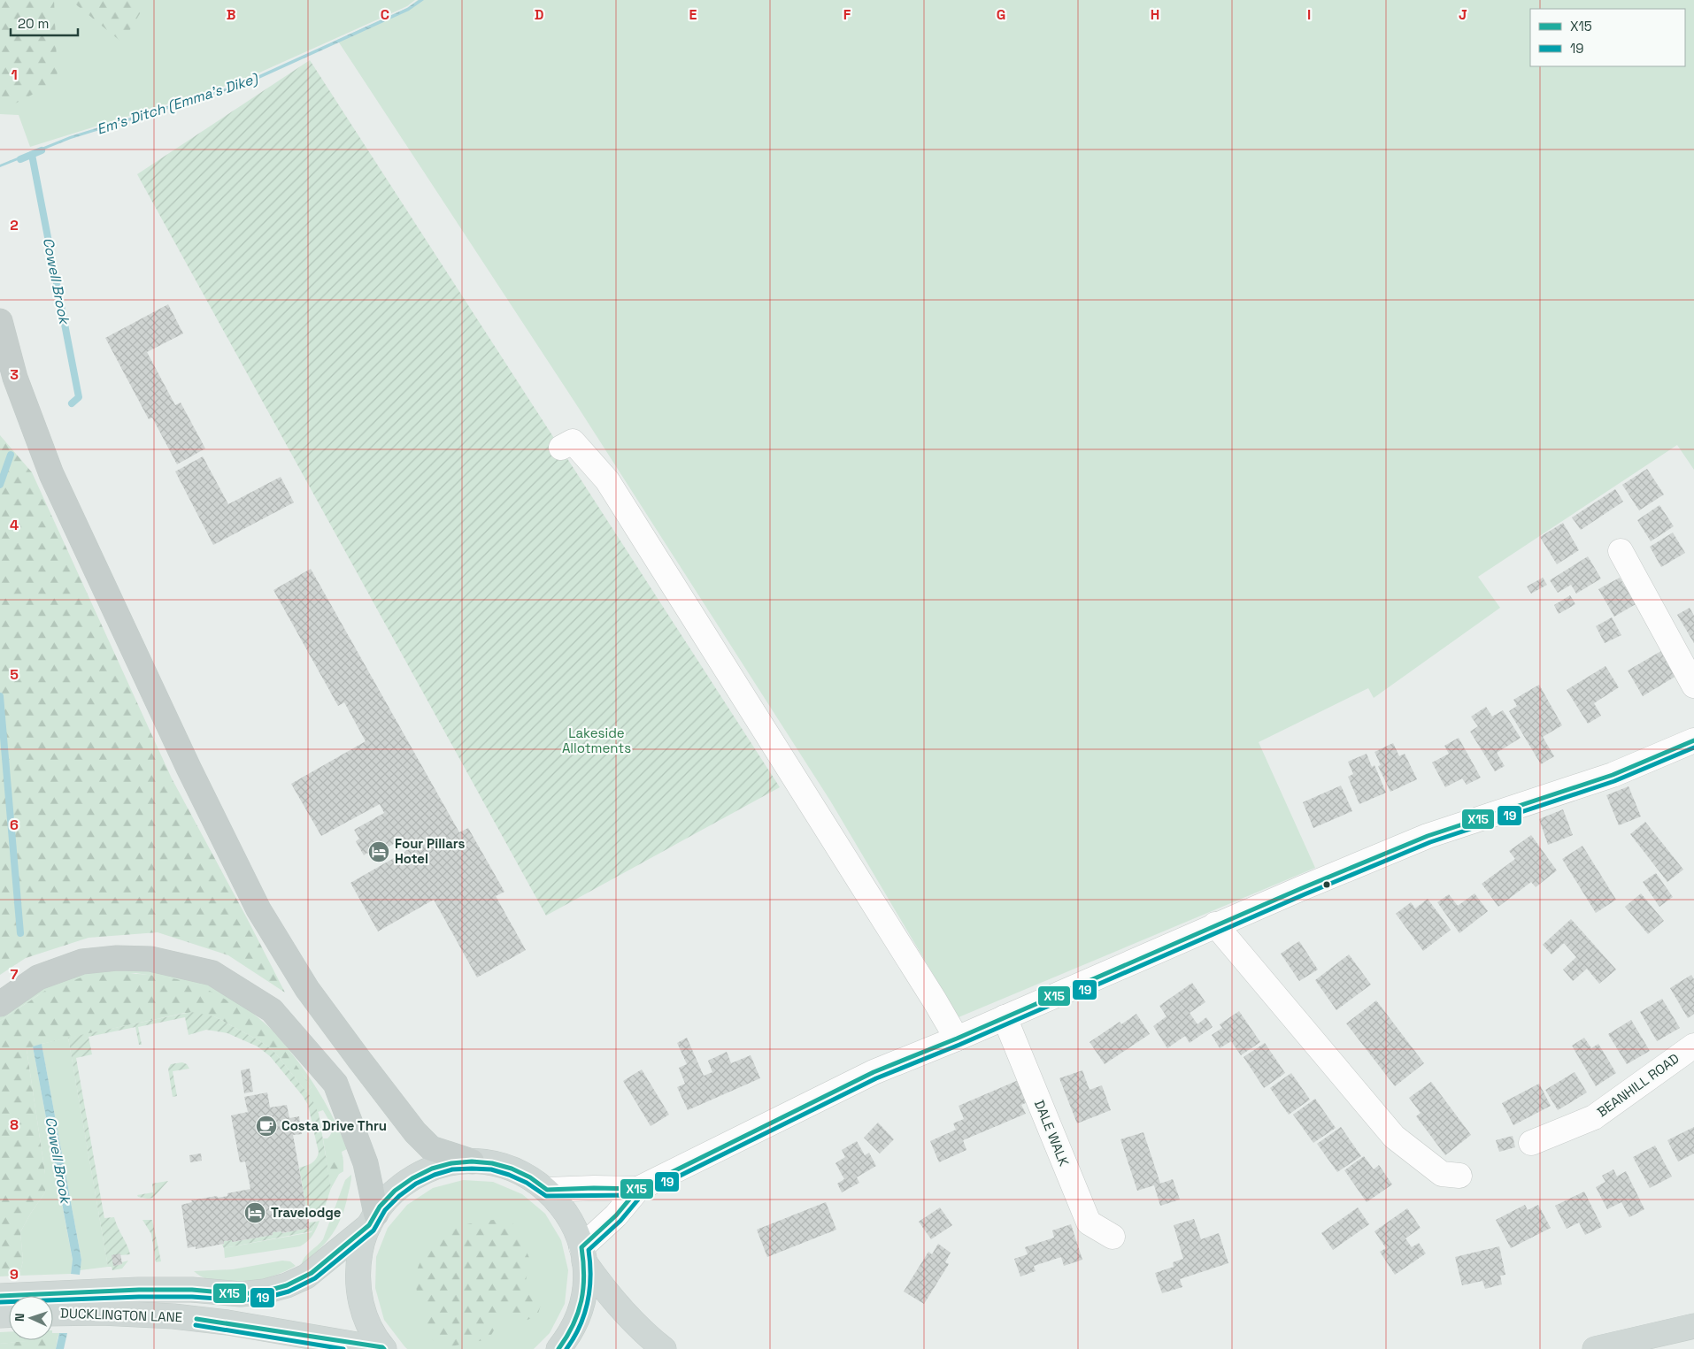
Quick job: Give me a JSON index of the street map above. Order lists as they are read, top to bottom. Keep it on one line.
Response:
{"streets":{"main road":["DUCKLINGTON LANE"],"street":["BEANHILL ROAD","DALE WALK"]},"water":["Em's Ditch (Emma's Dike)","Cowell Brook"],"parks":["Lakeside Allotments"],"places":{"hotel":["Four Pillars Hotel","Travelodge"],"cafe":["Costa Drive Thru"]},"lines":["transit line X15","transit line 19"],"legend":["X15","19"],"scale_bar":"20 m","north":"left","grid":{"columns":["B","C","D","E","F","G","H","I","J"],"rows":["1","2","3","4","5","6","7","8","9"]}}
